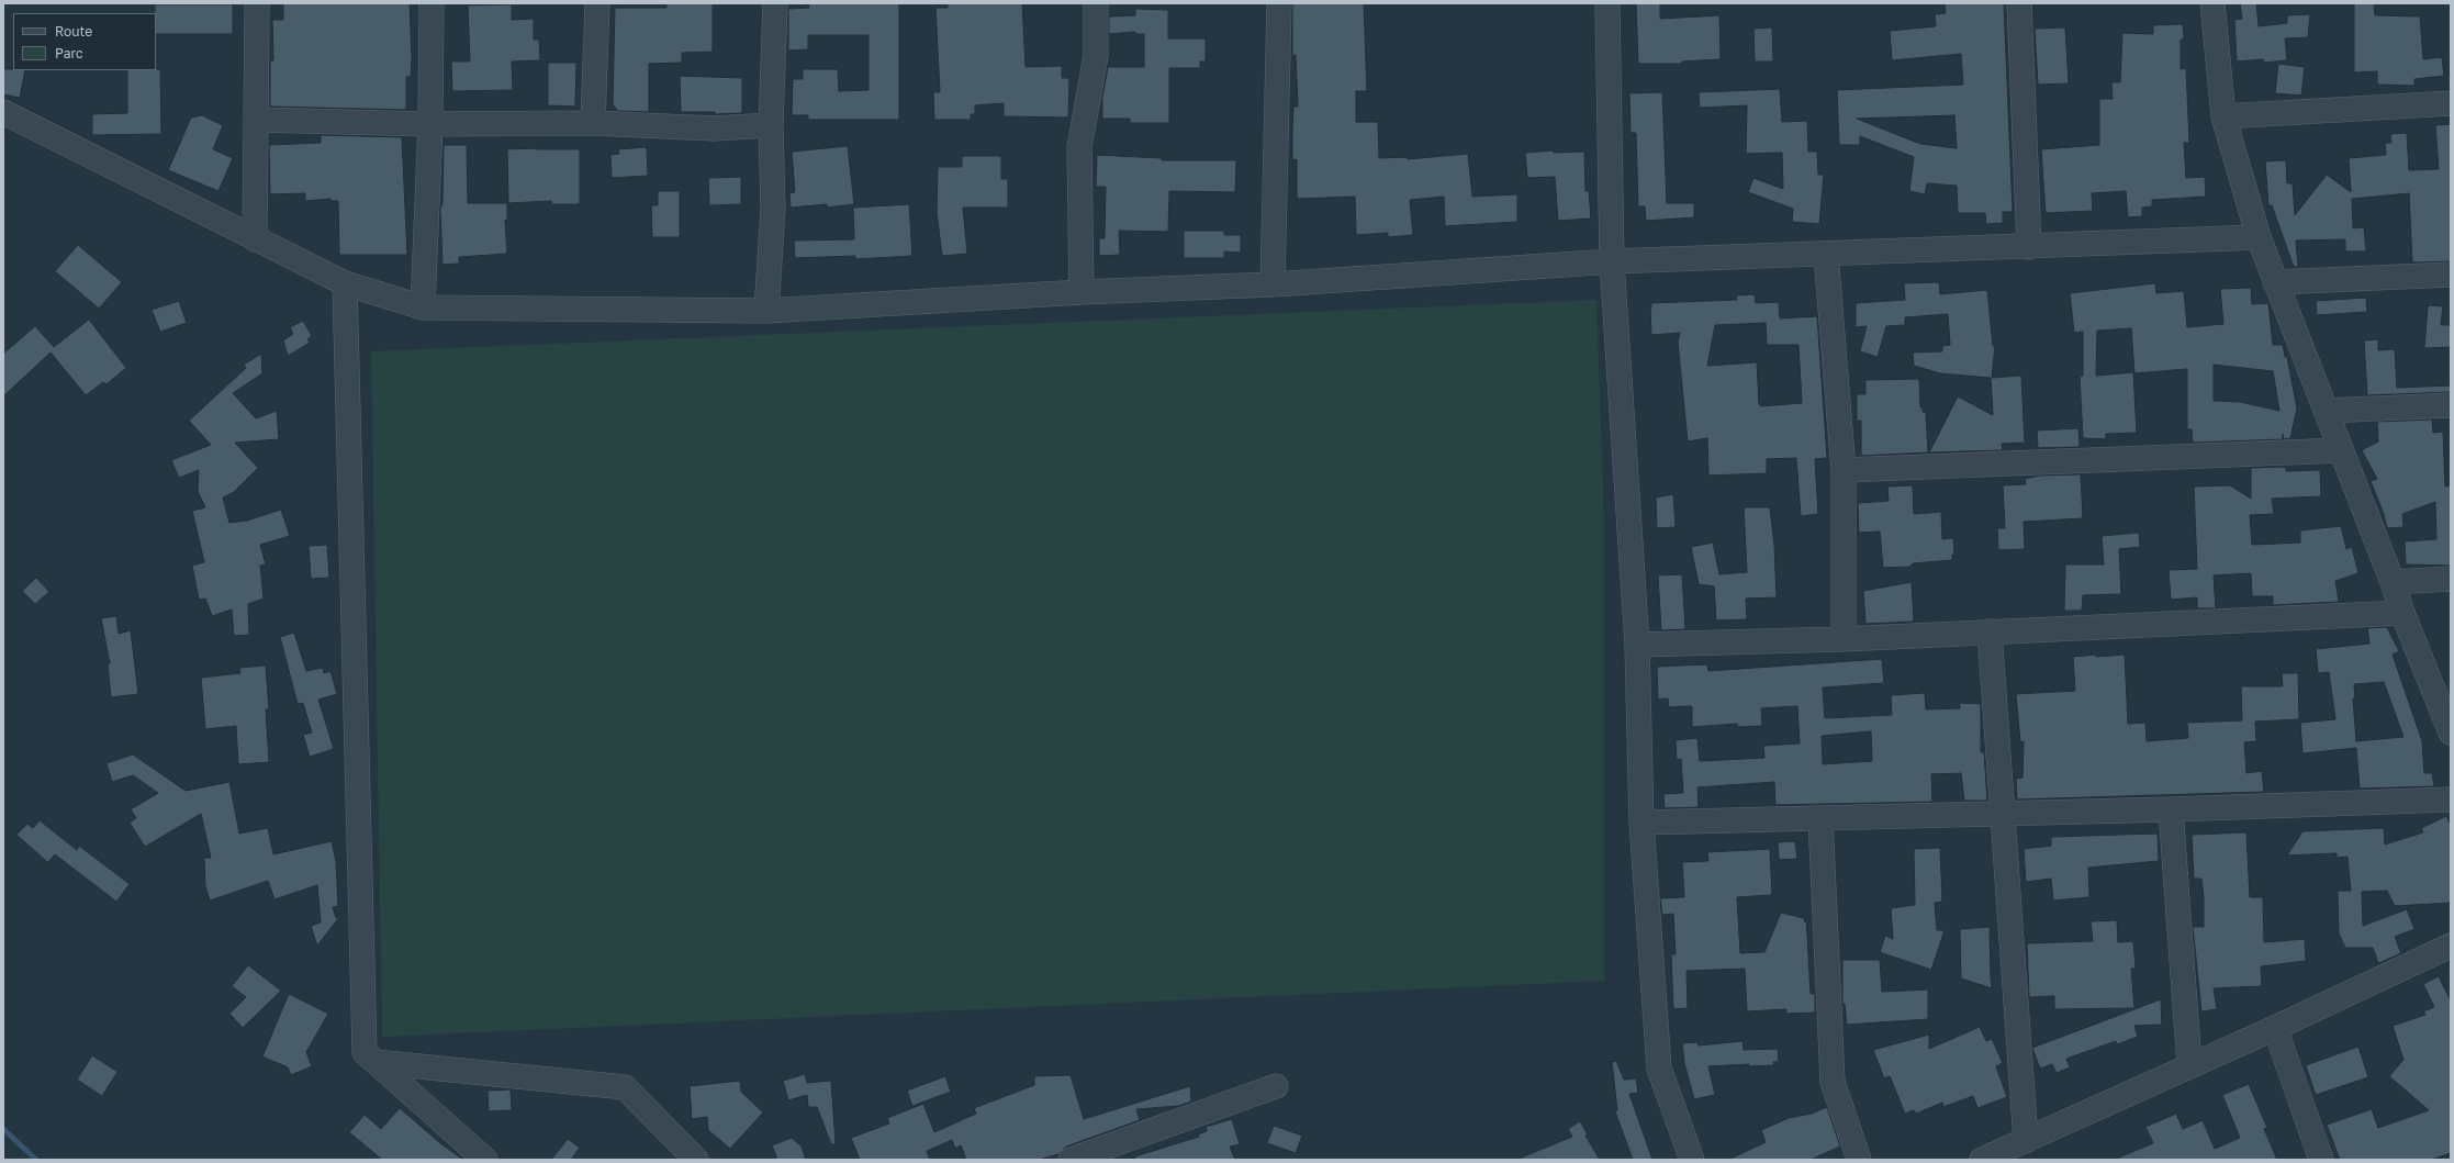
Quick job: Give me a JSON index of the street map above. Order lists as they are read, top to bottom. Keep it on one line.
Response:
{"legend":["Route","Parc"]}
